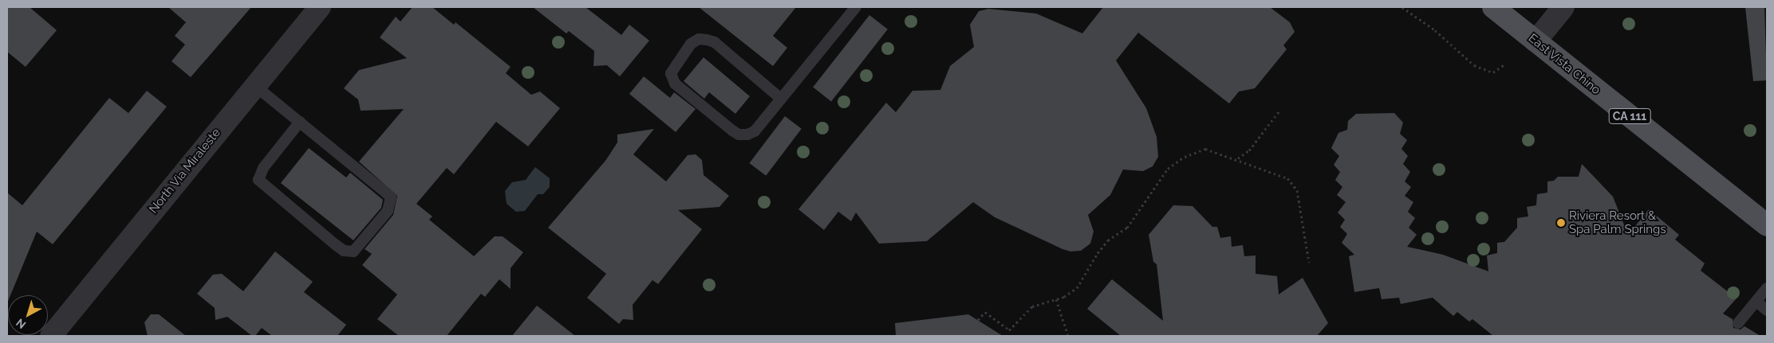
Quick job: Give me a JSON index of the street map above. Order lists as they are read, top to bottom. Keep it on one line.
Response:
{"streets":{"main road":["East Vista Chino","CA 111"],"street":["North Via Miraleste"]},"places":["Riviera Resort & Spa Palm Springs"],"north":"bottom left"}
